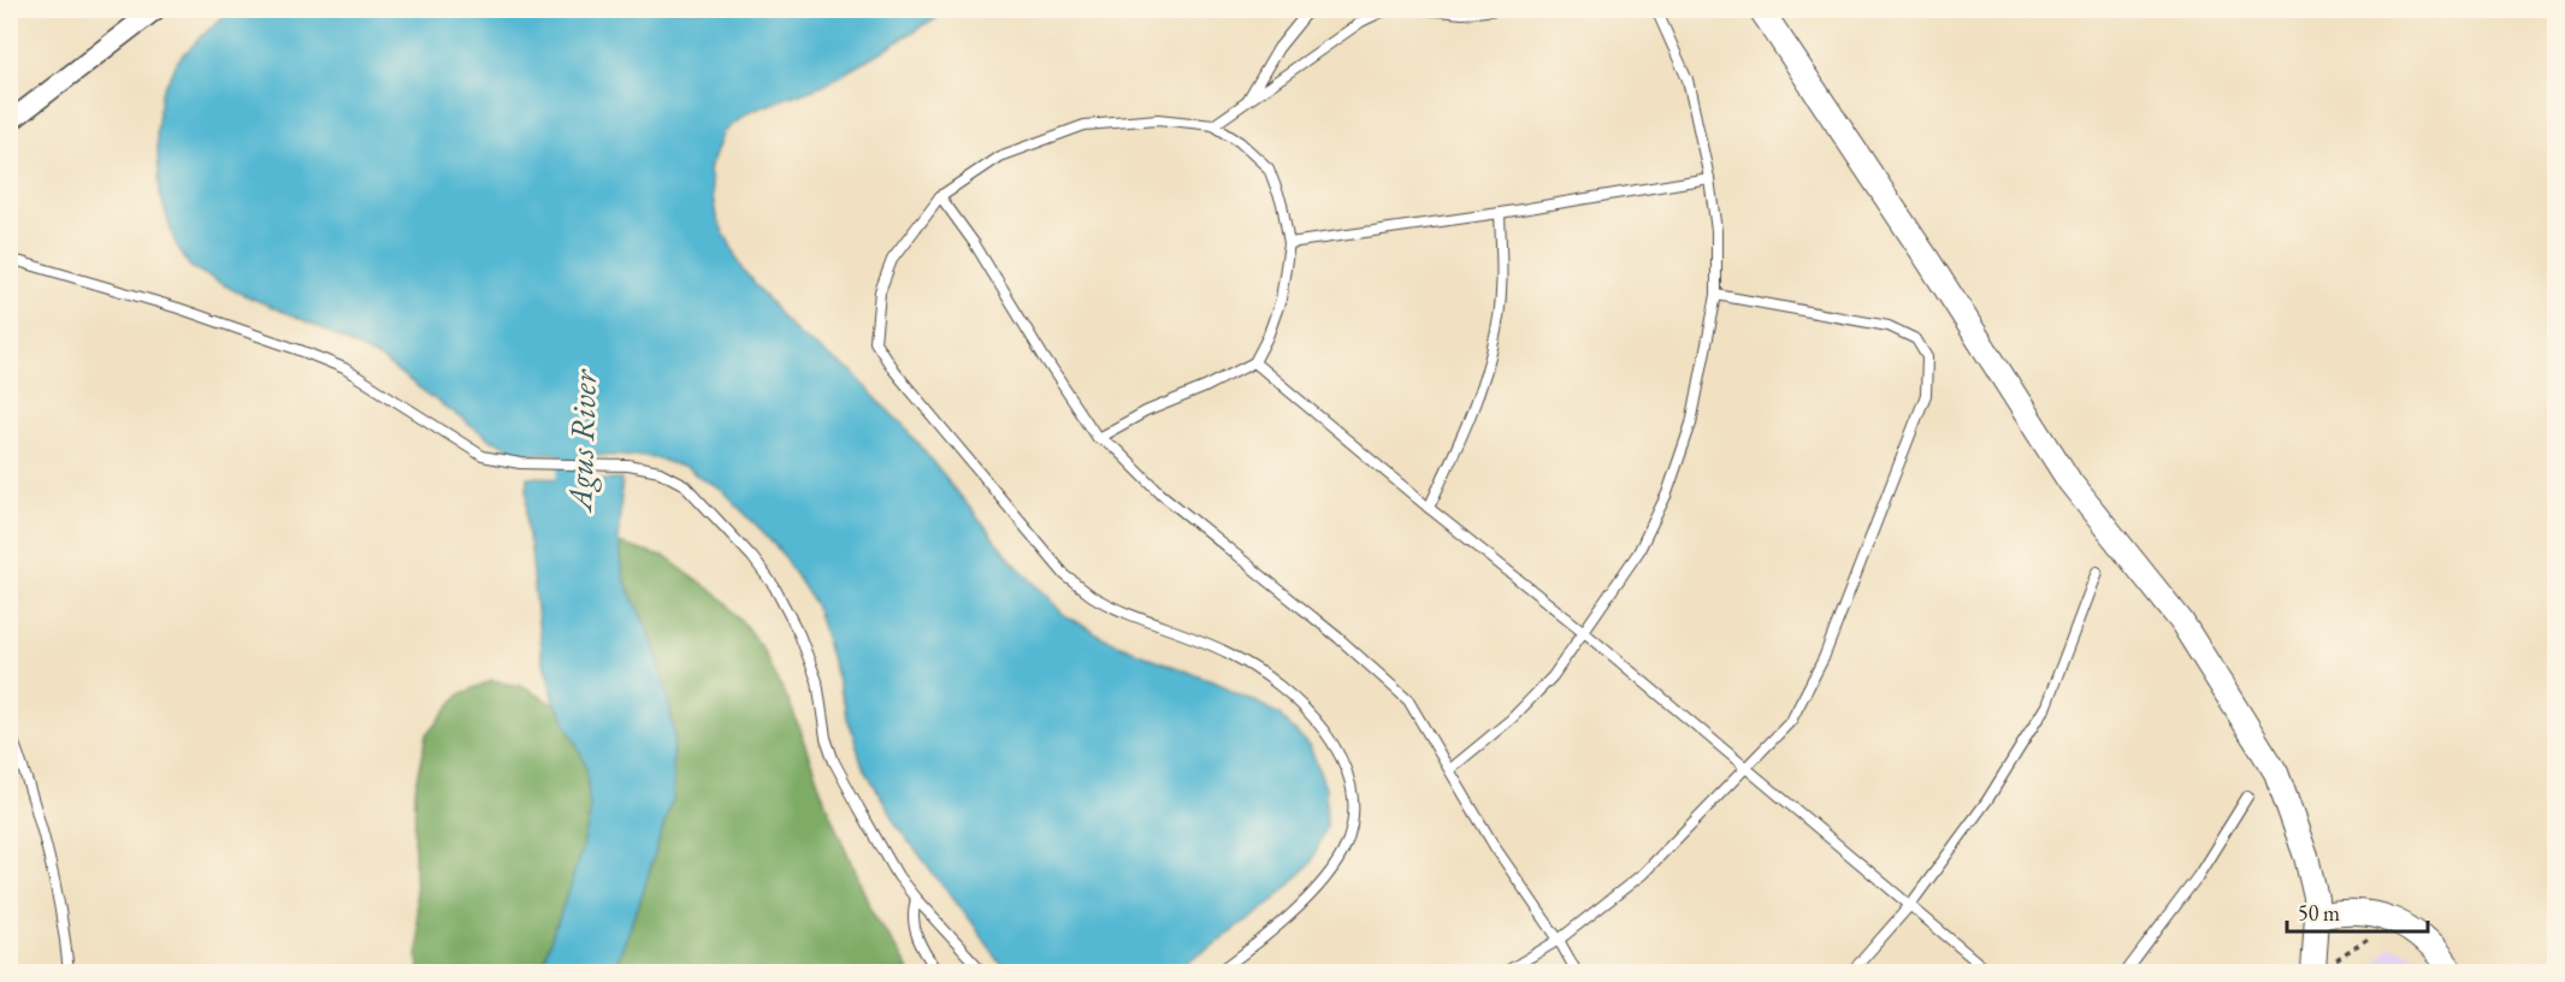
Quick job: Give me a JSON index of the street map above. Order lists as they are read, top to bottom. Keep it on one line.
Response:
{"water":["Agus River"],"scale_bar":"50 m"}
